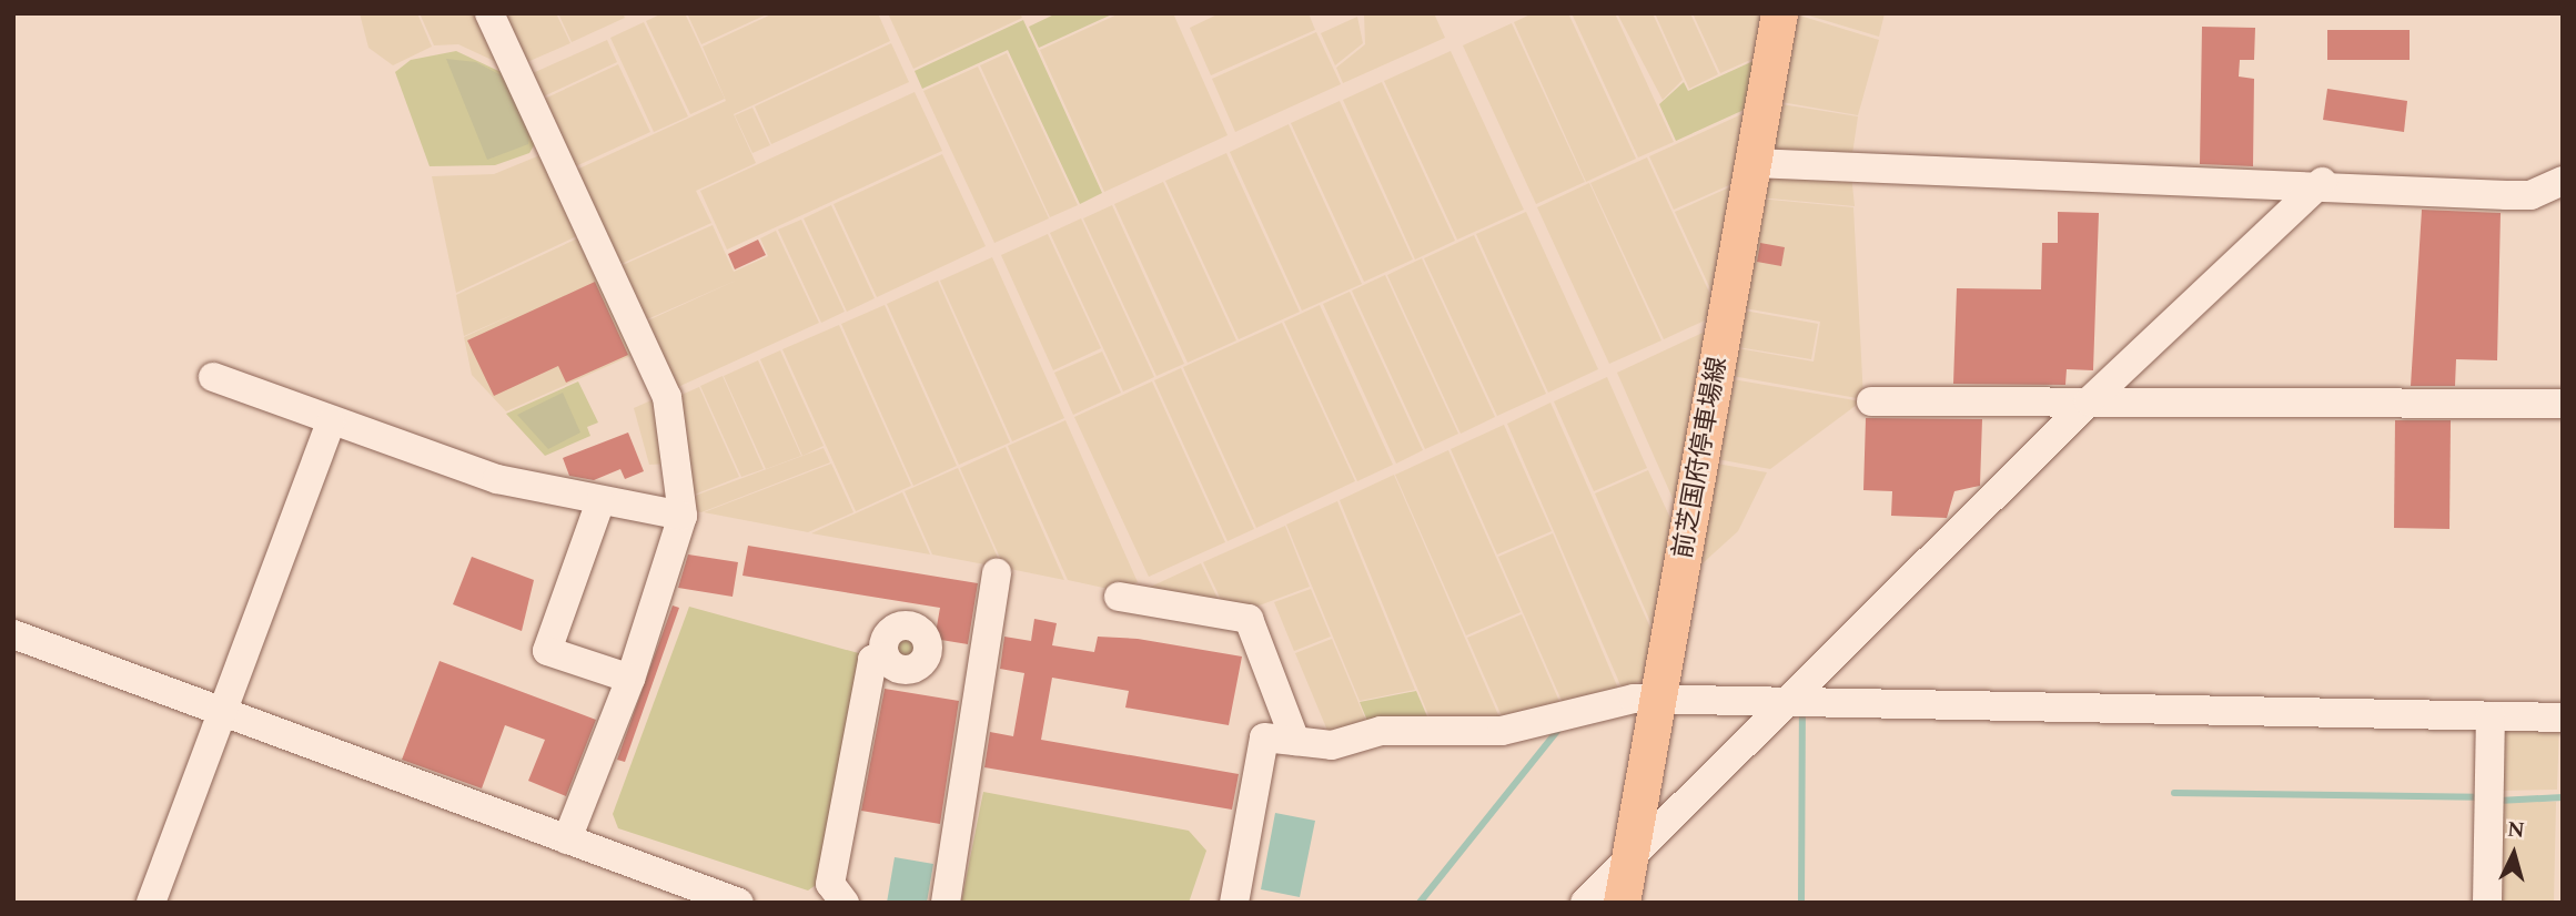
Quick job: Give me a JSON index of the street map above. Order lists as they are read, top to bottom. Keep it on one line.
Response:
{"streets":{"main road":["前芝国府停車場線"]},"north":"top"}
